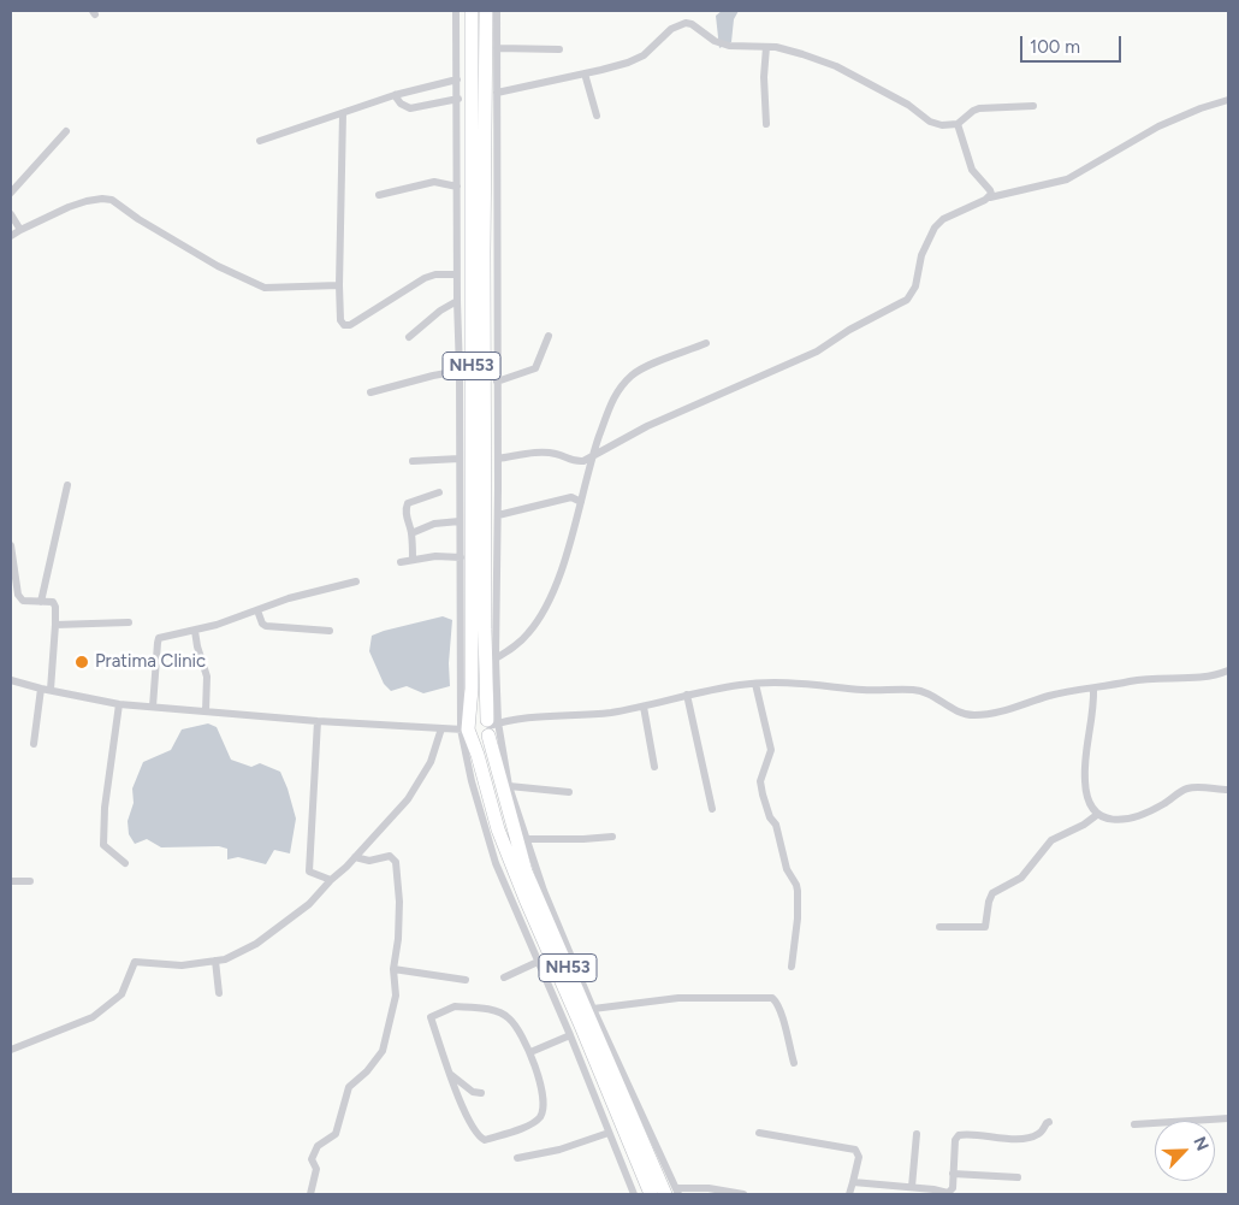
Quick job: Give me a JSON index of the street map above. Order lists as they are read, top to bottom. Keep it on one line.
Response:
{"streets":{"highway":["NH53"]},"places":["Pratima Clinic"],"scale_bar":"100 m","north":"top right"}
